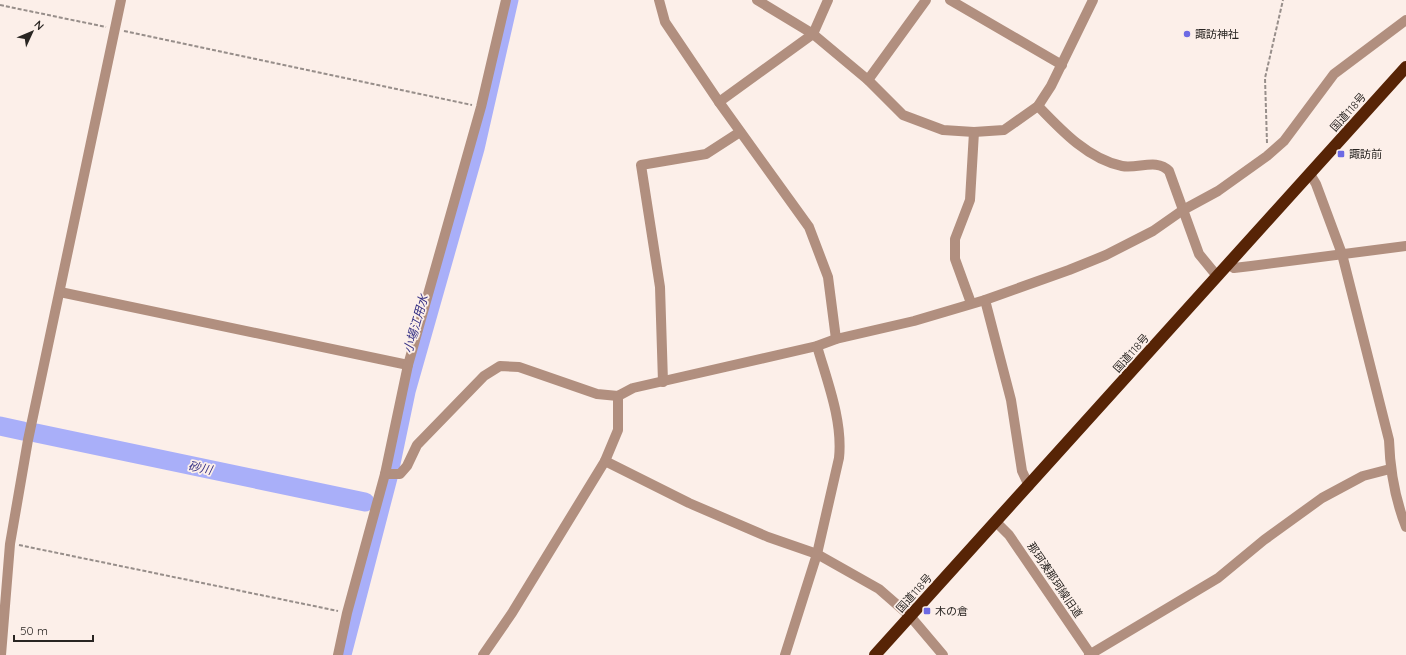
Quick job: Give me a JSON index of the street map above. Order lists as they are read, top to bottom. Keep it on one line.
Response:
{"streets":{"highway":["国道118号"],"street":["那珂湊那珂線旧道"]},"crossings":[["国道118号","那珂湊那珂線旧道"]],"water":["小場江用水","砂川"],"places":{"other":["諏訪神社"],"transit":["諏訪前","木の倉"]},"scale_bar":"50 m","north":"top right"}
